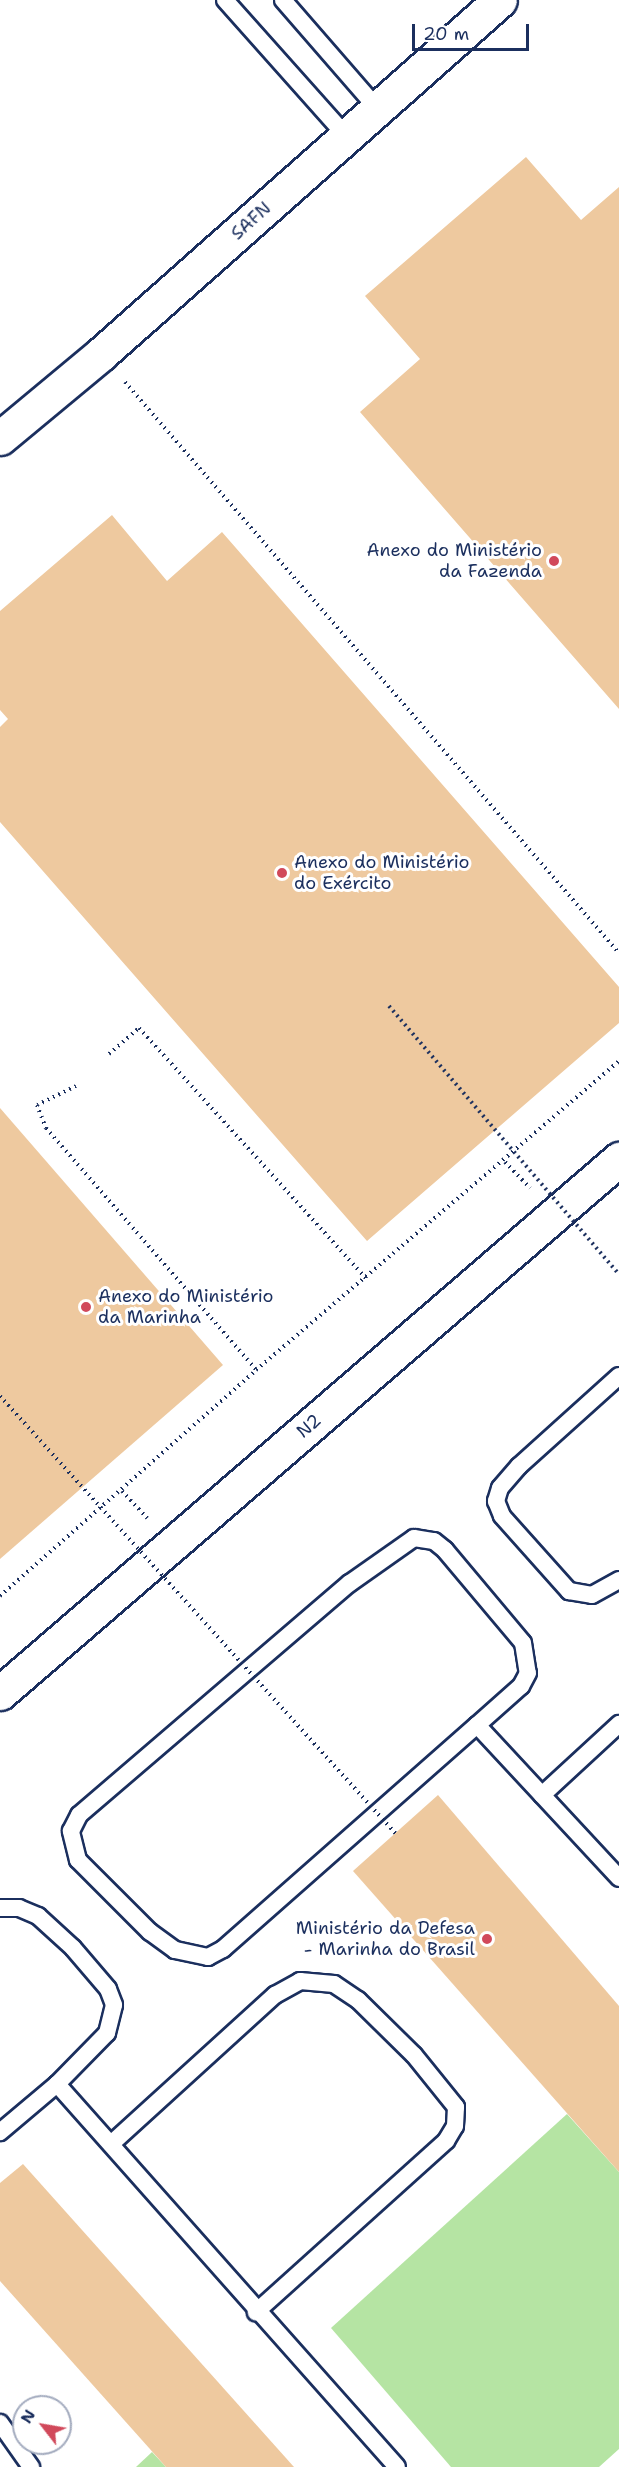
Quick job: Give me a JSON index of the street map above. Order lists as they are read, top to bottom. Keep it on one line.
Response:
{"streets":{"main road":["SAFN","N2"]},"places":["Anexo do Ministério da Fazenda","Anexo do Ministério do Exército","Anexo do Ministério da Marinha","Ministério da Defesa - Marinha do Brasil"],"scale_bar":"20 m","north":"top left"}
